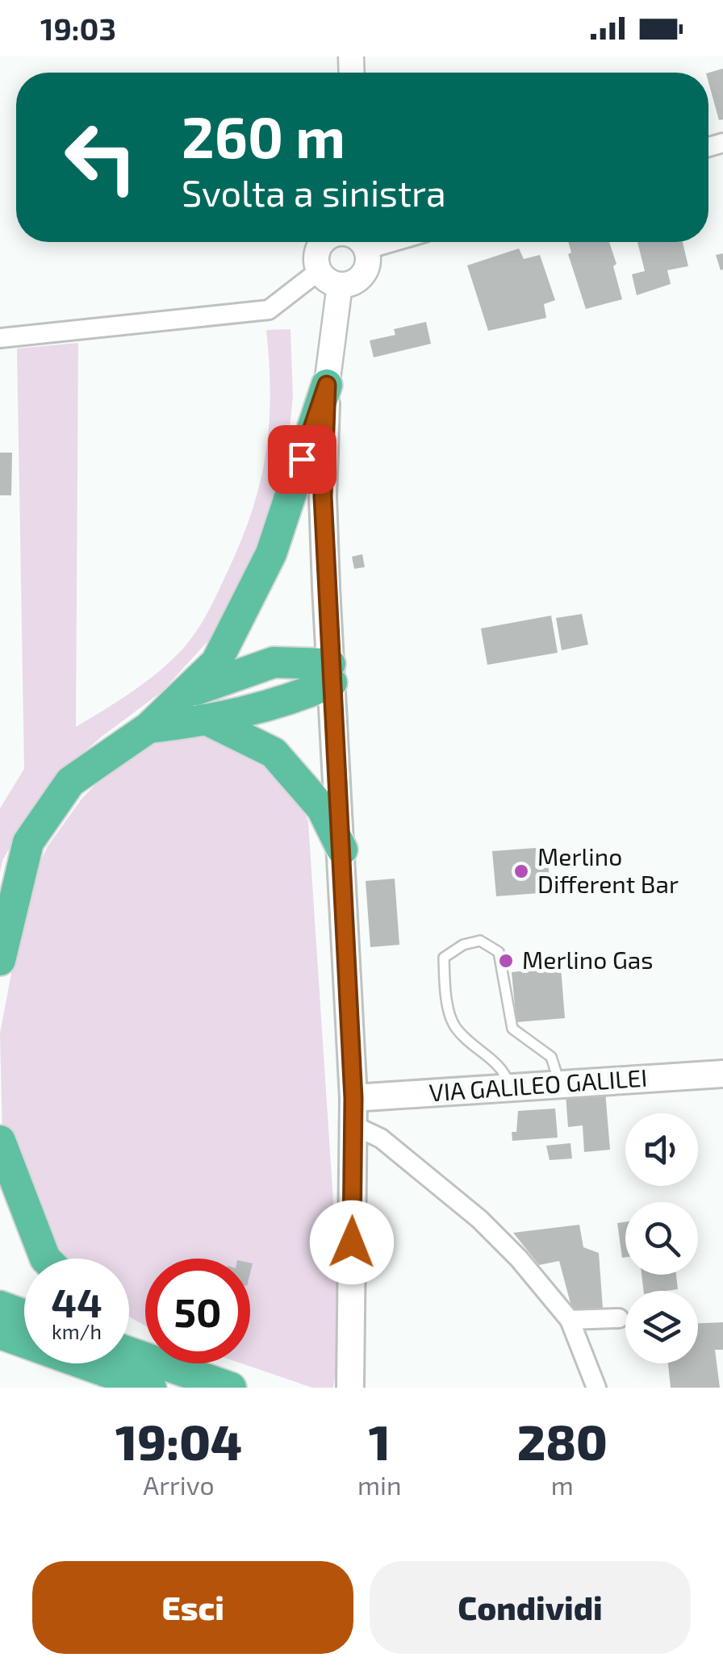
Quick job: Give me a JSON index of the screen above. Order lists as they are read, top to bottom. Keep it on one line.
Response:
{"streets":{"main road":["VIA GALILEO GALILEI"]},"places":["Merlino Different Bar","Merlino Gas"],"page":{"status":"19:03","turn":["260 m","Svolta a sinistra"],"speed":"44 km/h","limit":"50","eta":["19:04","Arrivo","1","min","280","m"],"buttons":["Esci","Condividi"]}}
